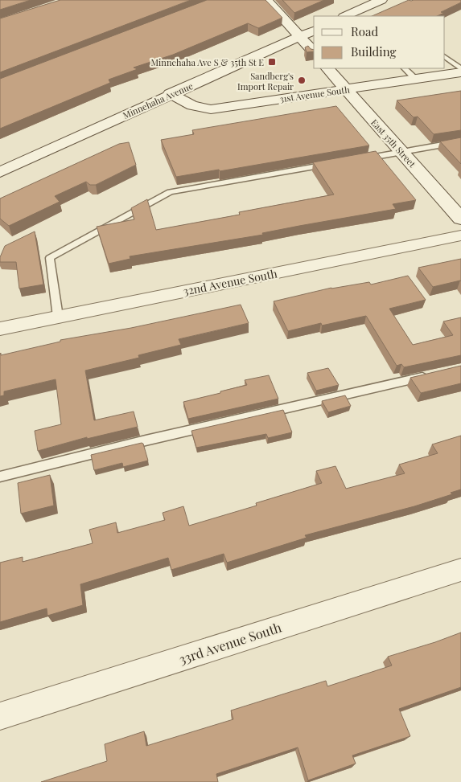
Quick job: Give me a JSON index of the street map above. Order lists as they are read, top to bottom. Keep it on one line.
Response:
{"streets":{"street":["31st Avenue South","Minnehaha Avenue","East 35th Street","32nd Avenue South","33rd Avenue South"]},"crossings":[["31st Avenue South","Minnehaha Avenue"],["31st Avenue South","East 35th Street"]],"places":{"transit":["Minnehaha Ave S & 35th St E"],"other":["Sandberg's Import Repair"]},"legend":["Road","Building"]}
